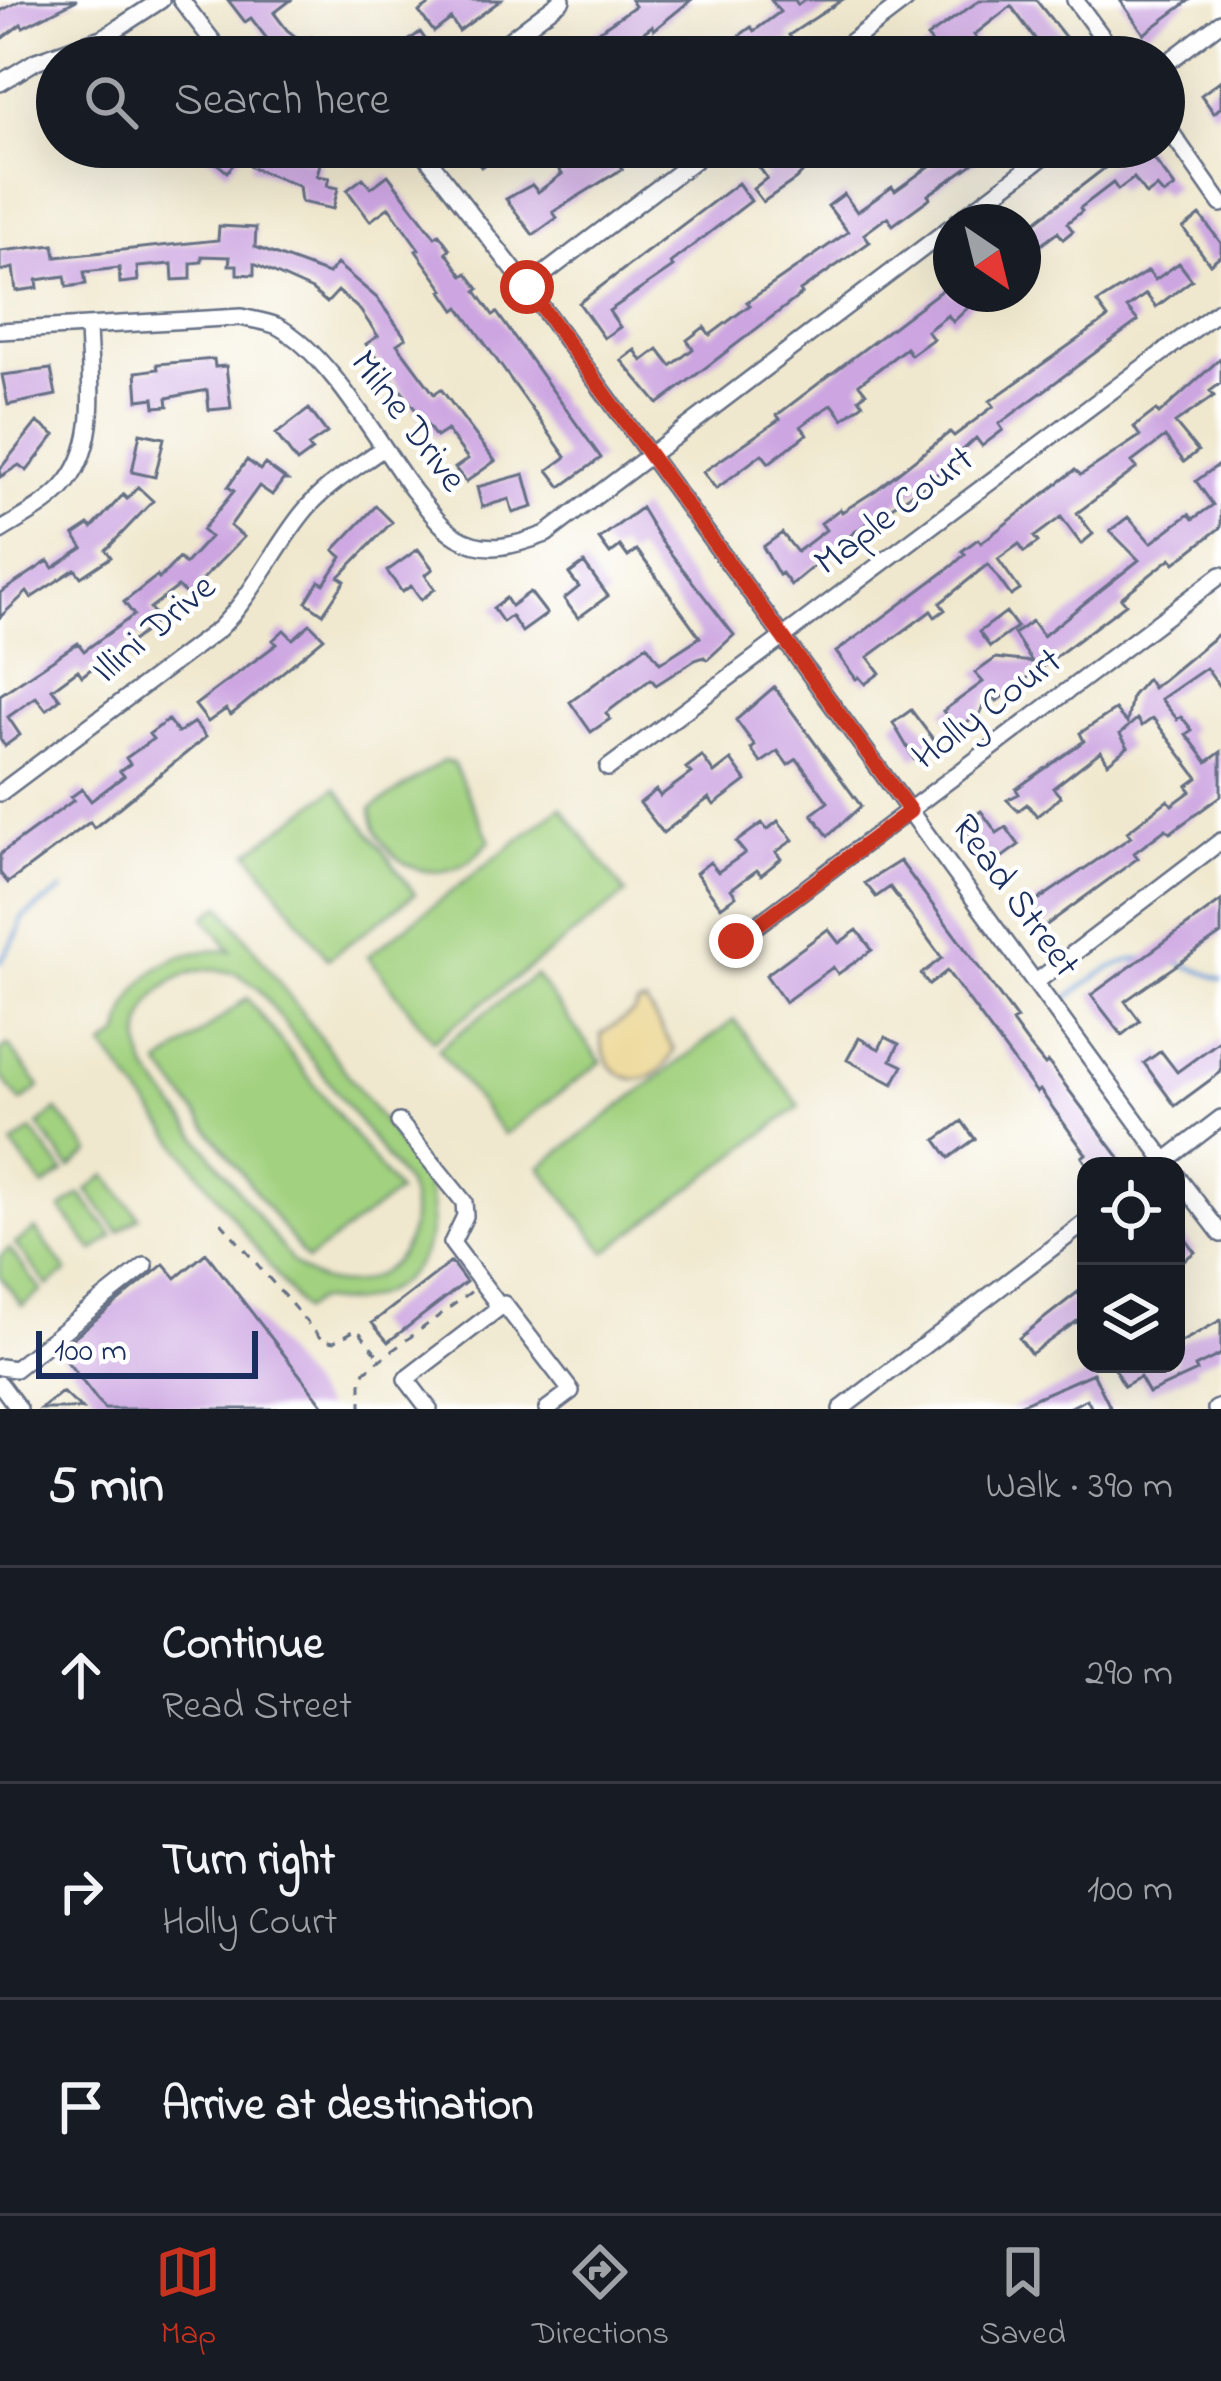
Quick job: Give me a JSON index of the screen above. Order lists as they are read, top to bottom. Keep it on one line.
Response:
{"streets":{"street":["Milne Drive","Maple Court","Illini Drive","Holly Court","Read Street"]},"crossings":[["Milne Drive","Illini Drive"],["Milne Drive","Read Street"],["Maple Court","Read Street"],["Holly Court","Read Street"]],"scale_bar":"100 m","north":"bottom right","page":{"search":"Search here","scale":"100 m","heading":["5 min","Walk · 390 m"],"list":[["Continue","Read Street","290 m"],["Turn right","Holly Court","100 m"],"Arrive at destination"],"nav":["Map","Directions","Saved"]}}
